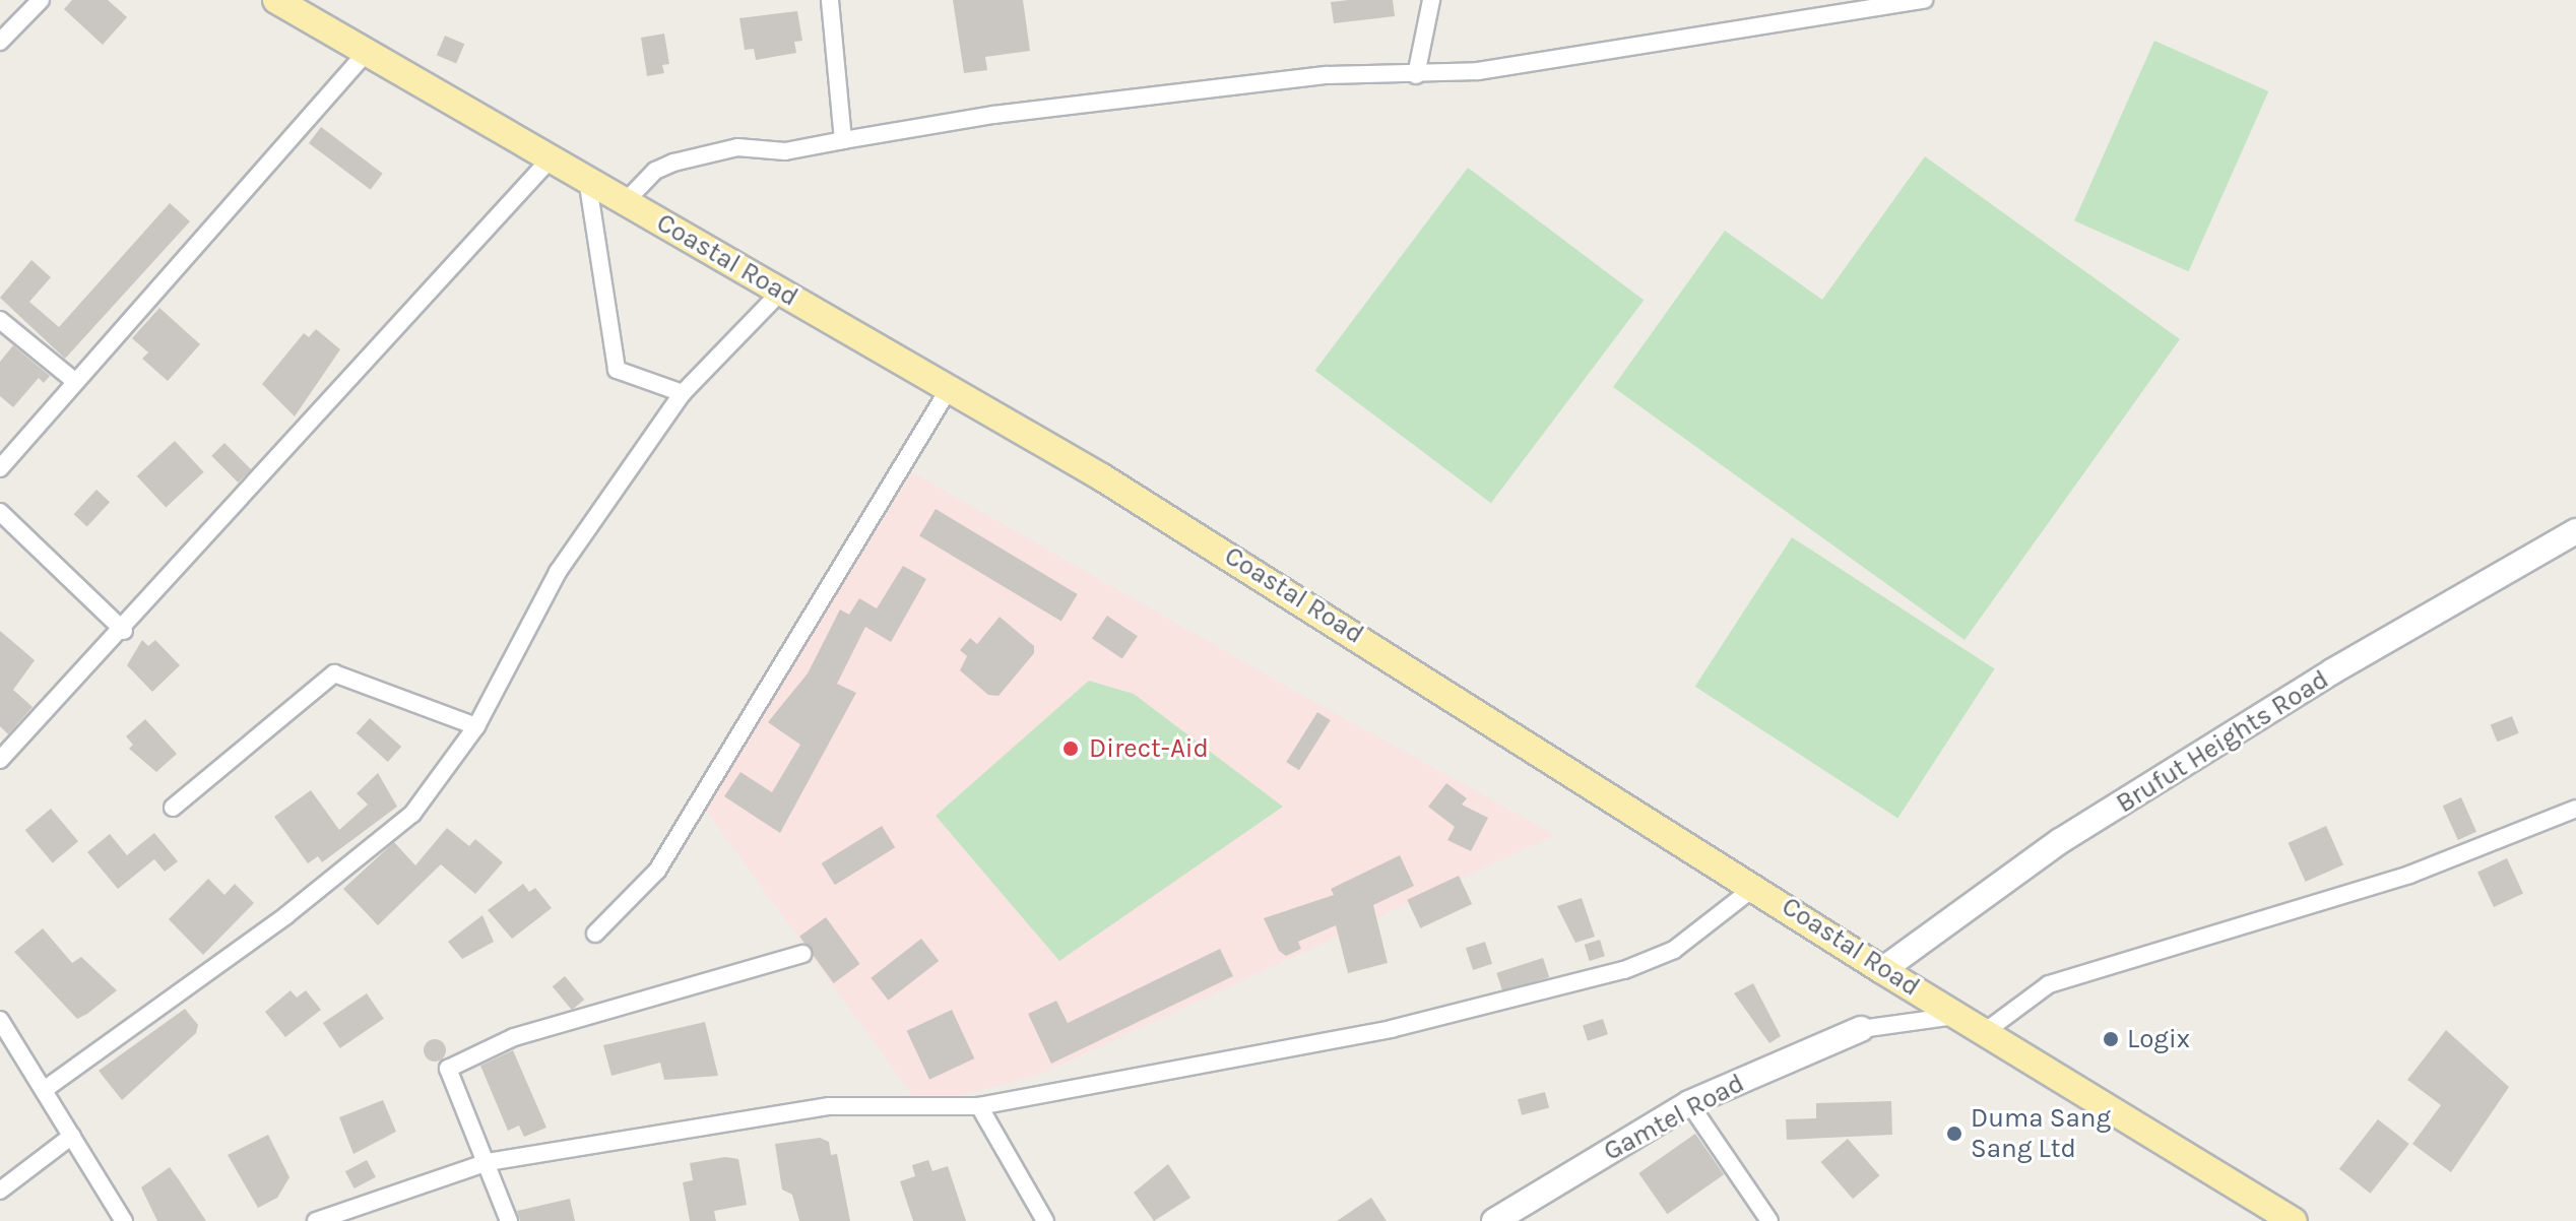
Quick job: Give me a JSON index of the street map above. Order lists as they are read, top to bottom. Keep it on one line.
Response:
{"streets":{"main road":["Coastal Road"],"street":["Brufut Heights Road","Gamtel Road"]},"crossings":[["Coastal Road","Brufut Heights Road"]],"places":["Direct-Aid","Logix","Duma Sang Sang Ltd"]}
